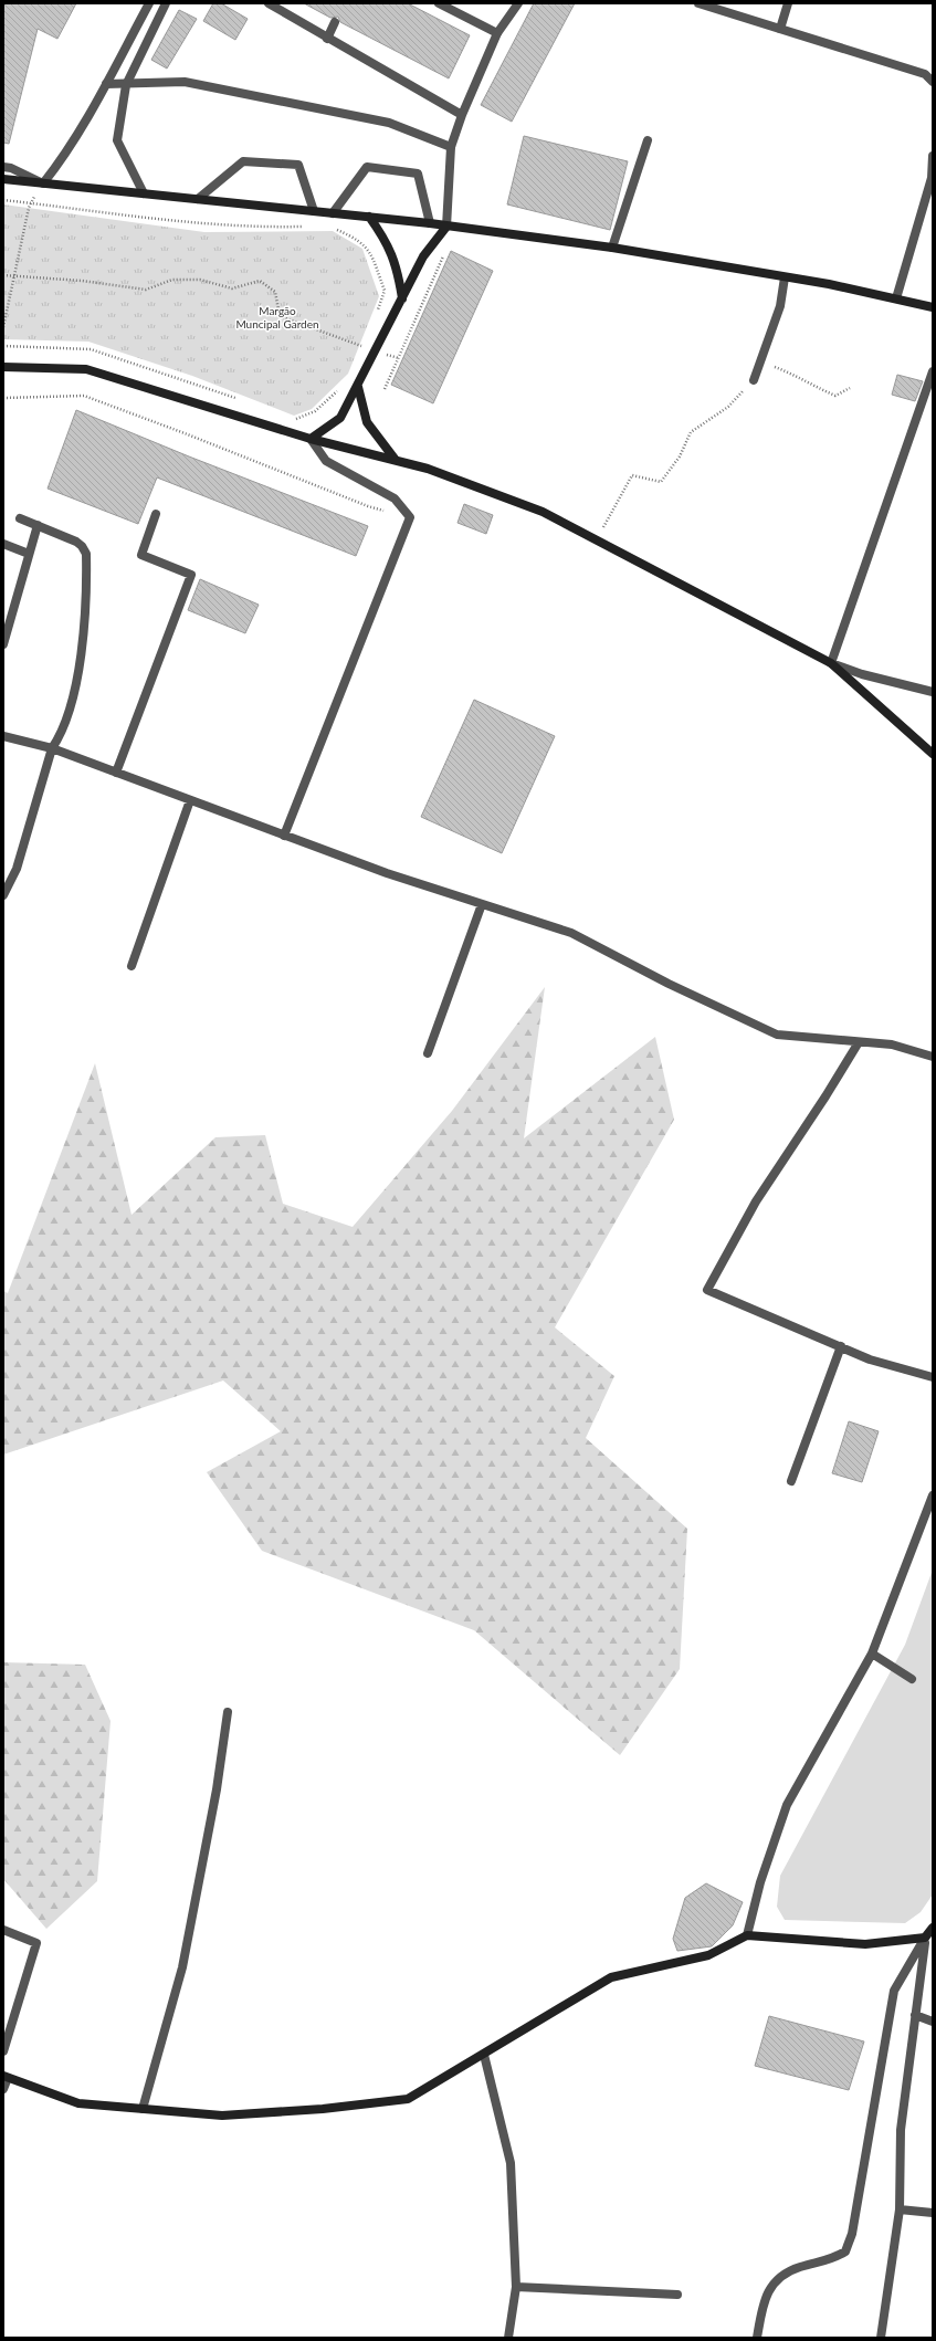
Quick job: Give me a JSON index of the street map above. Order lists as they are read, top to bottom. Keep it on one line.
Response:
{"parks":["Margão Muncipal Garden"]}
